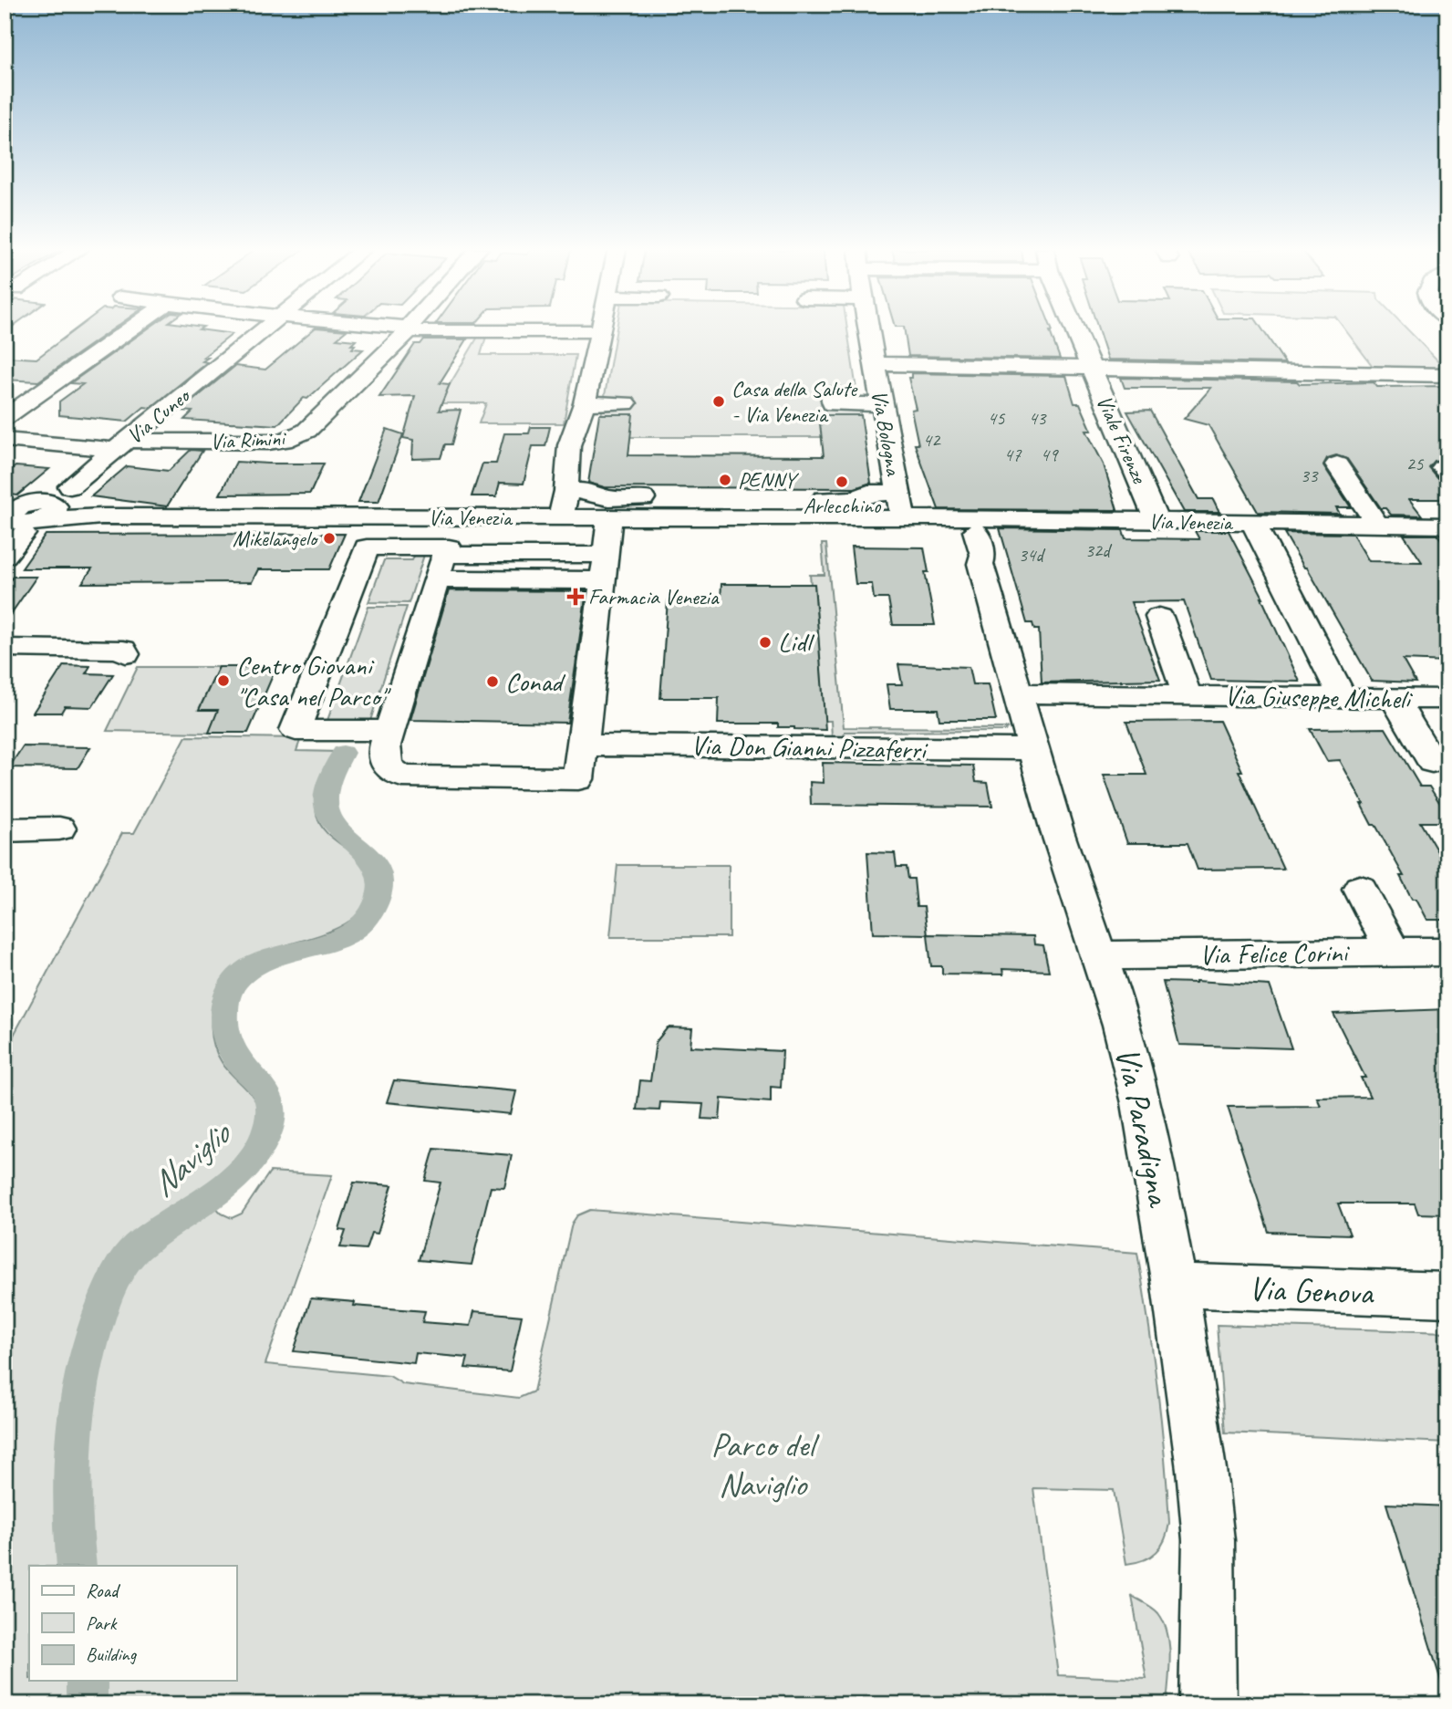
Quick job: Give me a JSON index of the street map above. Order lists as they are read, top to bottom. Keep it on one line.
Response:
{"streets":{"street":["Via Cuneo","Via Bologna","Viale Firenze","Via Rimini","Via Venezia","Via Giuseppe Micheli","Via Don Gianni Pizzaferri","Via Felice Corini","Via Paradigna","Via Genova"]},"crossings":[["Via Cuneo","Via Rimini"],["Via Cuneo","Via Venezia"],["Via Bologna","Via Venezia"],["Viale Firenze","Via Venezia"],["Via Venezia","Via Paradigna"],["Via Giuseppe Micheli","Via Paradigna"],["Via Don Gianni Pizzaferri","Via Paradigna"],["Via Felice Corini","Via Paradigna"],["Via Paradigna","Via Genova"]],"water":["Naviglio"],"parks":["Parco del Naviglio"],"places":{"other":["Casa della Salute - Via Venezia","PENNY","Arlecchino","Mikelangelo","Lidl","Centro Giovani \"Casa nel Parco\"","Conad"],"health":["Farmacia Venezia"]},"house_numbers":["45","43","42","47","49","25","33","32d","34d"],"legend":["Road","Park","Building"]}
